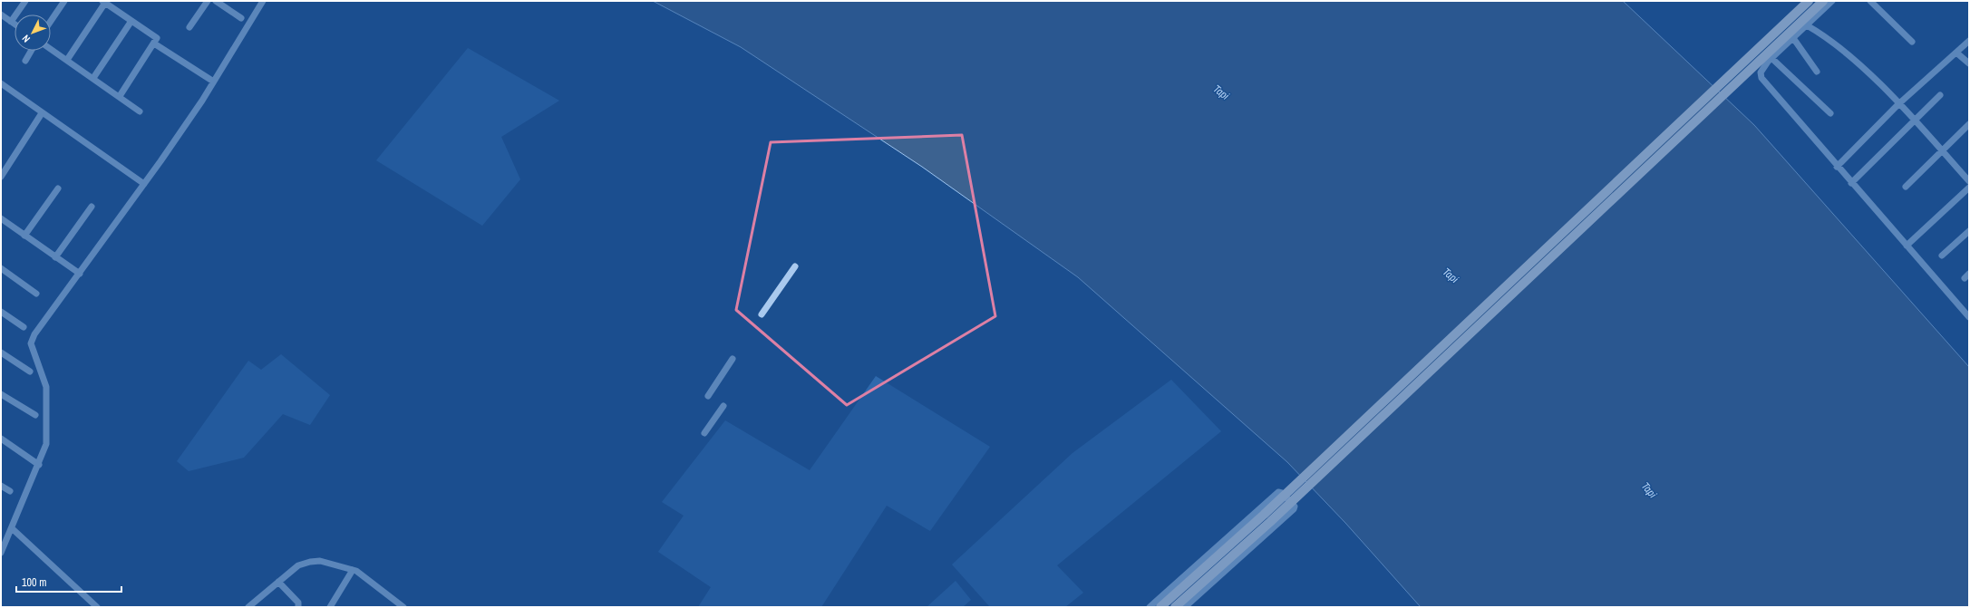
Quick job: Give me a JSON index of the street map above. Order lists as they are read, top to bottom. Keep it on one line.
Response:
{"water":["Tapi"],"scale_bar":"100 m","north":"bottom left"}
